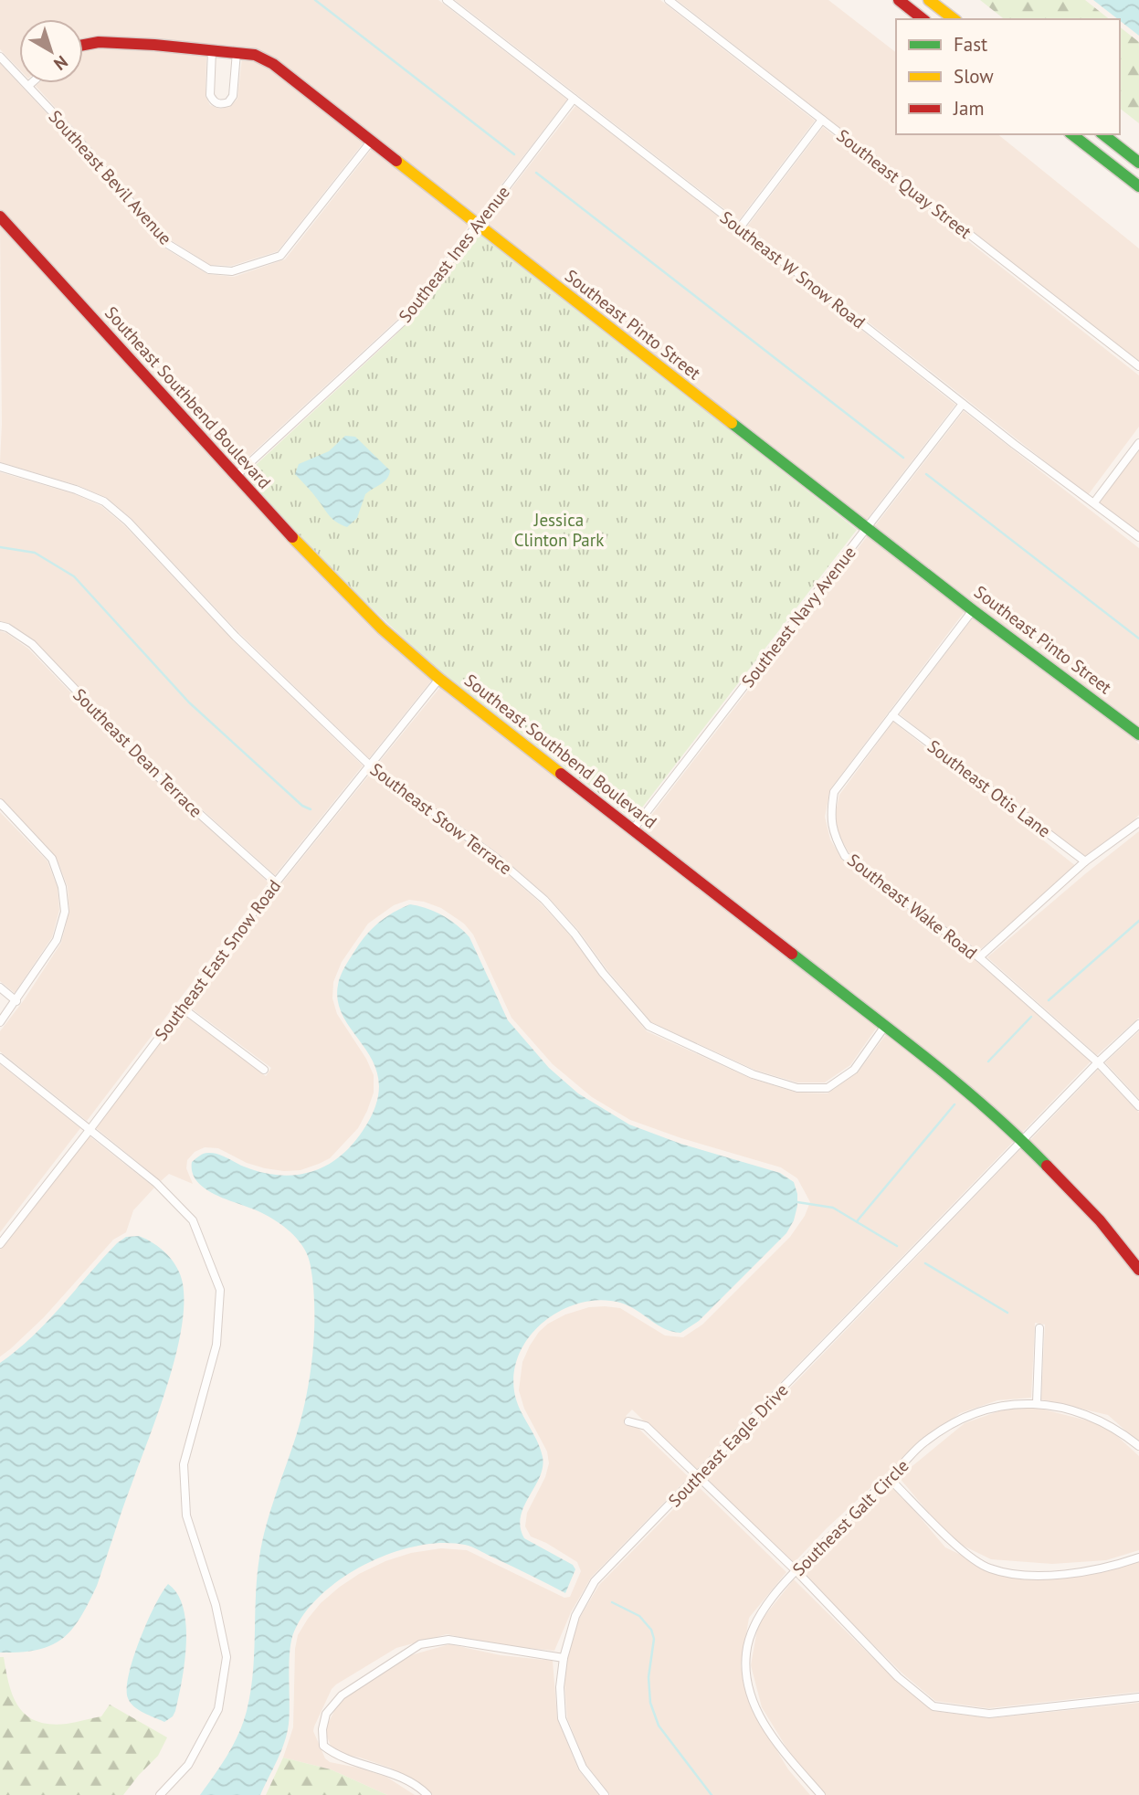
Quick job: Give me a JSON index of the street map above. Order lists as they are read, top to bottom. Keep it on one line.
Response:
{"streets":{"main road":["Southeast Pinto Street","Southeast Southbend Boulevard"],"street":["Southeast Bevil Avenue","Southeast Quay Street","Southeast Ines Avenue","Southeast W Snow Road","Southeast Navy Avenue","Southeast Dean Terrace","Southeast Otis Lane","Southeast Stow Terrace","Southeast Wake Road","Southeast East Snow Road","Southeast Eagle Drive","Southeast Galt Circle"]},"crossings":[["Southeast Bevil Avenue","Southeast Pinto Street"],["Southeast Ines Avenue","Southeast W Snow Road"],["Southeast Ines Avenue","Southeast Pinto Street"],["Southeast Ines Avenue","Southeast Southbend Boulevard"],["Southeast W Snow Road","Southeast Navy Avenue"],["Southeast Pinto Street","Southeast Navy Avenue"],["Southeast Pinto Street","Southeast Wake Road"],["Southeast Southbend Boulevard","Southeast Navy Avenue"],["Southeast Southbend Boulevard","Southeast Stow Terrace"],["Southeast Southbend Boulevard","Southeast East Snow Road"],["Southeast Southbend Boulevard","Southeast Eagle Drive"],["Southeast Dean Terrace","Southeast East Snow Road"],["Southeast Otis Lane","Southeast Wake Road"],["Southeast Stow Terrace","Southeast East Snow Road"]],"parks":["Jessica Clinton Park"],"legend":["Fast","Slow","Jam"],"north":"bottom right"}
